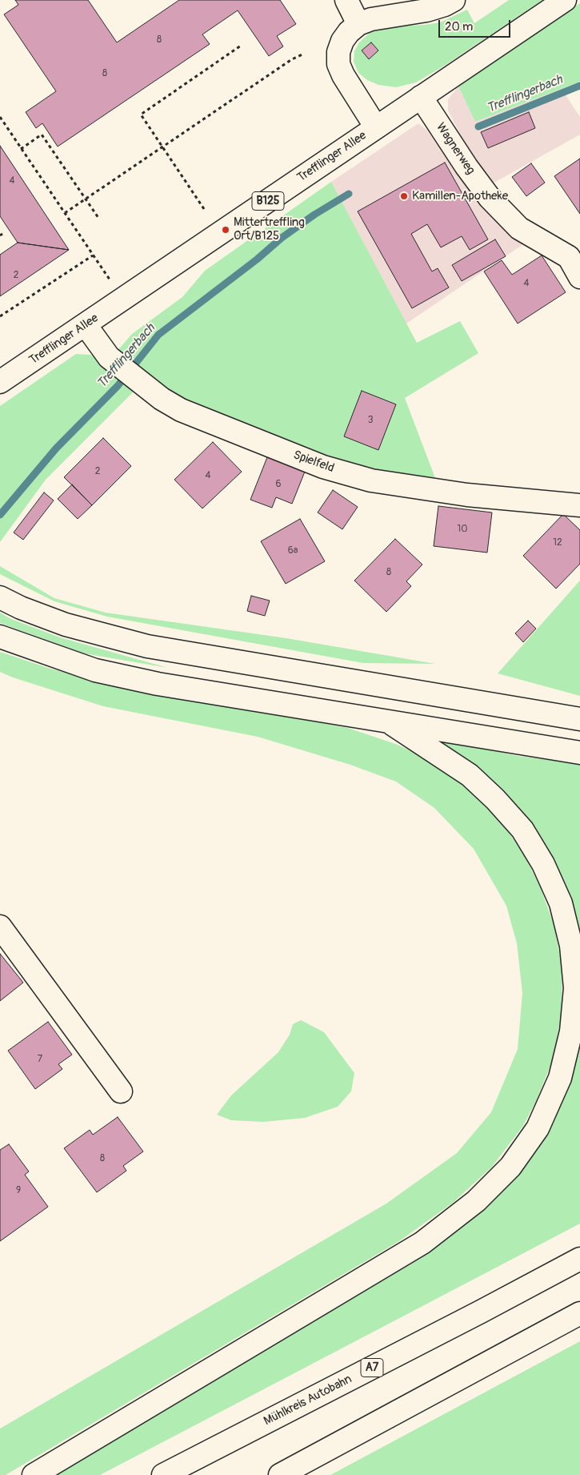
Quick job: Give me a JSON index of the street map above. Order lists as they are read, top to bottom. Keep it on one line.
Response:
{"streets":{"main road":["Wagnerweg","Trefflinger Allee","B125","Spielfeld","A7","Mühlkreis Autobahn"]},"crossings":[["Wagnerweg","Trefflinger Allee"],["Trefflinger Allee","Spielfeld"]],"water":["Trefflingerbach"],"places":["Kamillen-Apotheke","Mittertreffling Ort/B125"],"house_numbers":["8","8","4","2","4","3","2","4","6","10","12","6a","8","7","8","9"],"scale_bar":"20 m"}
